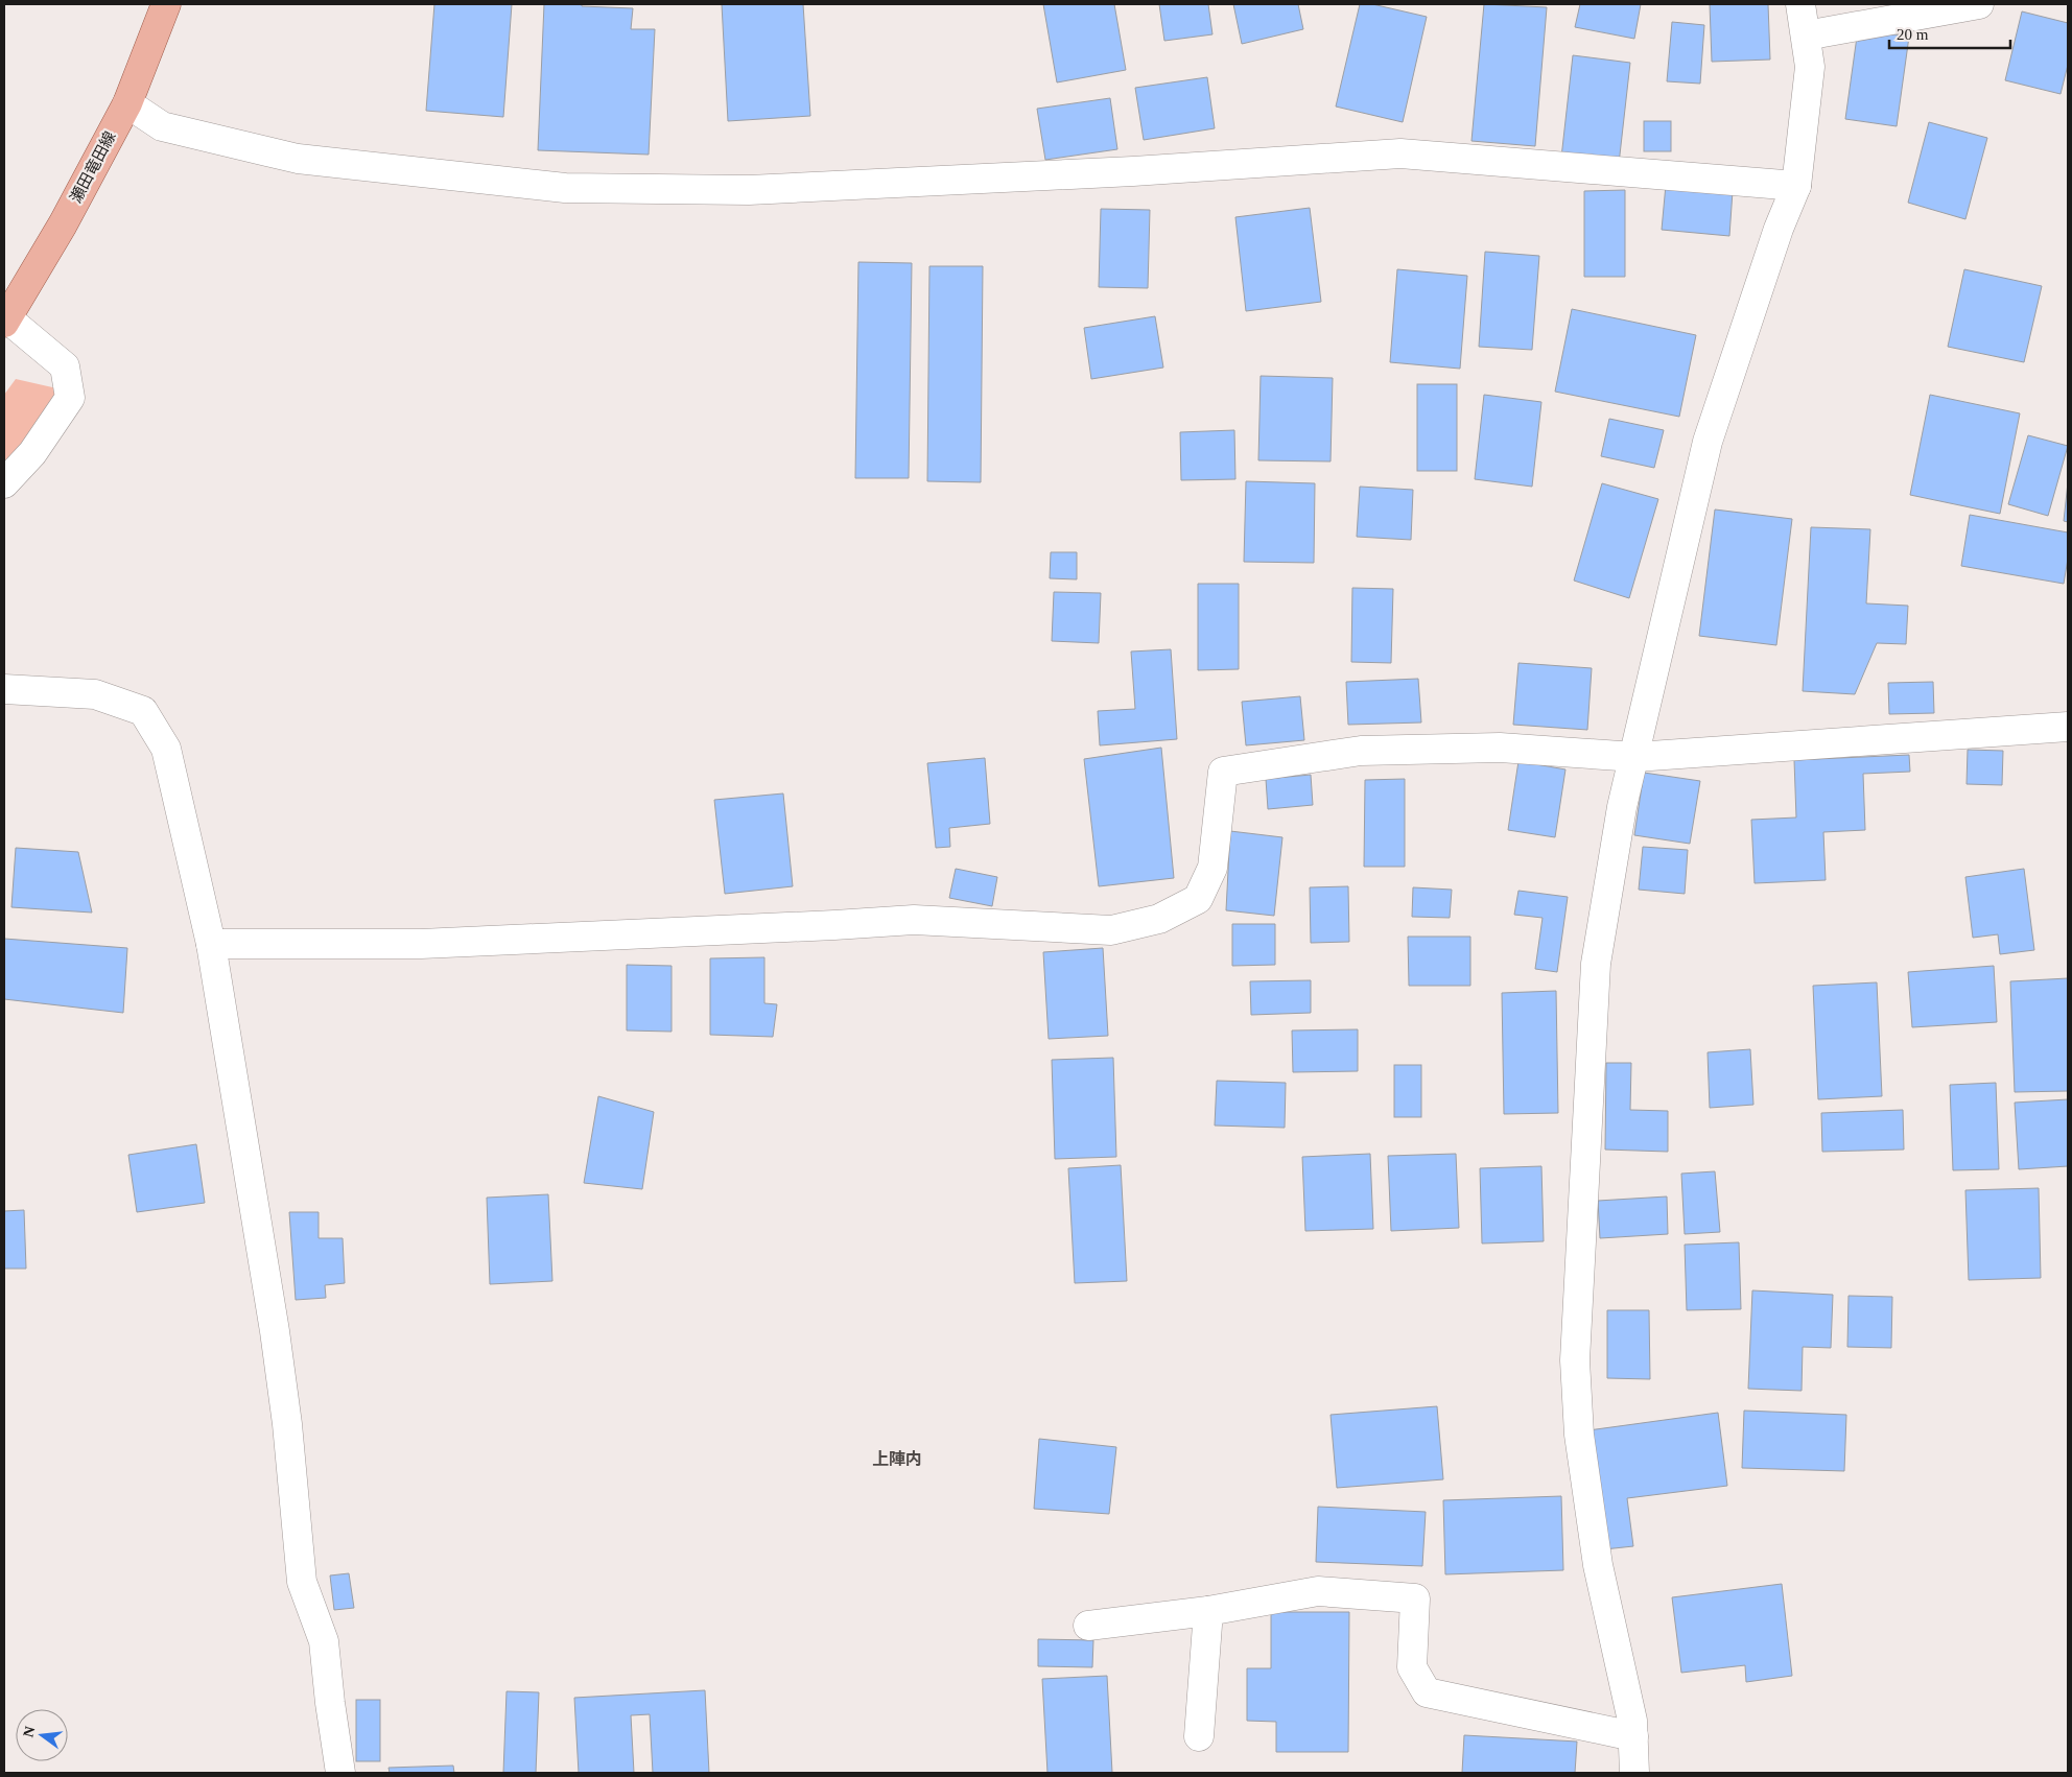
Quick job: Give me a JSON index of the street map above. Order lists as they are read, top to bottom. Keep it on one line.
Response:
{"streets":{"main road":["瀬田竜田線"]},"districts":["上陣内"],"scale_bar":"20 m","north":"left"}
